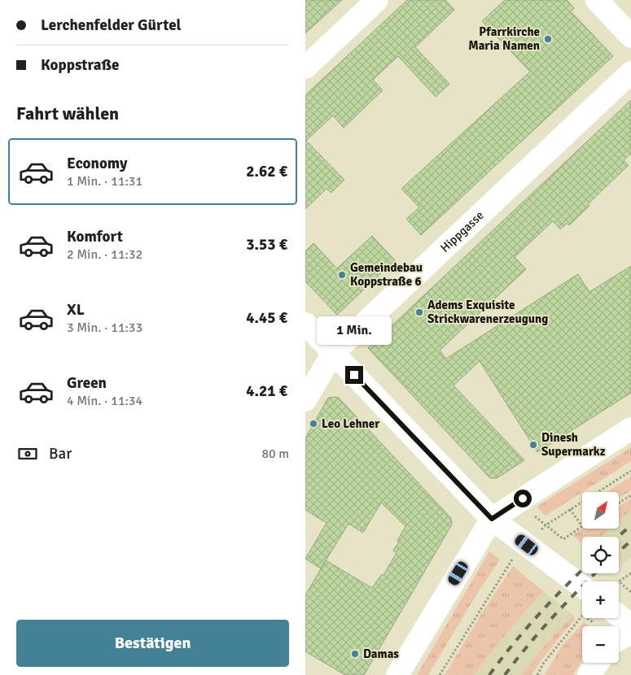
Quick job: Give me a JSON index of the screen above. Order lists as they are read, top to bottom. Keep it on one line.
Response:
{"streets":{"main road":["Hippgasse"]},"places":["Pfarrkirche Maria Namen","Gemeindebau Koppstraße 6","Adems Exquisite Strickwarenerzeugung","Leo Lehner","Dinesh Supermarkz","Damas"],"north":"top right","page":{"banner":["Lerchenfelder Gürtel","Koppstraße"],"heading":"Fahrt wählen","list":[{"name":"Economy","note":"1 Min. · 11:31","value":"2.62 €"},{"name":"Komfort","note":"2 Min. · 11:32","value":"3.53 €"},{"name":"XL","note":"3 Min. · 11:33","value":"4.45 €"},{"name":"Green","note":"4 Min. · 11:34","value":"4.21 €"}],"bubble":"1 Min.","pay":["Bar","80 m"],"map_buttons":["+","−"],"buttons":"Bestätigen"}}
